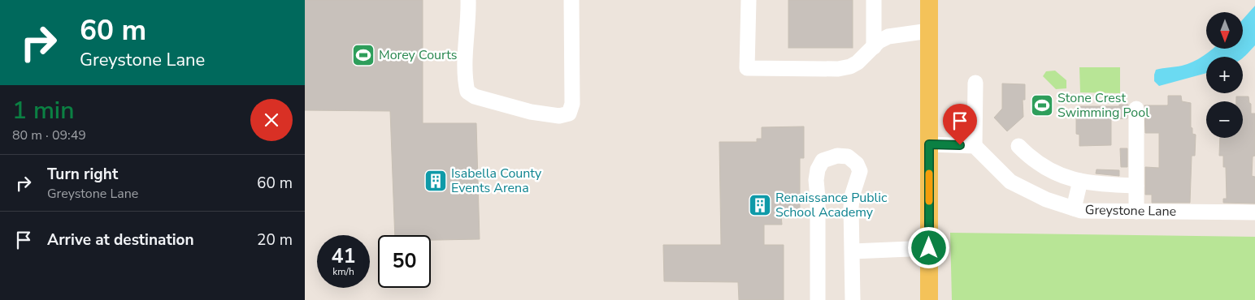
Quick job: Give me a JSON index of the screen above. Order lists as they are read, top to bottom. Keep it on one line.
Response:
{"streets":{"street":["Greystone Lane"]},"places":{"sports":["Morey Courts","Stone Crest Swimming Pool"],"building":["Isabella County Events Arena","Renaissance Public School Academy"]},"north":"bottom","page":{"turn":["60 m","Greystone Lane"],"map_buttons":["+","−"],"heading":["1 min","80 m · 09:49"],"list":[{"name":"Turn right","note":"Greystone Lane","value":"60 m"},{"name":"Arrive at destination","value":"20 m"}],"speed":"41 km/h","limit":"50"}}
